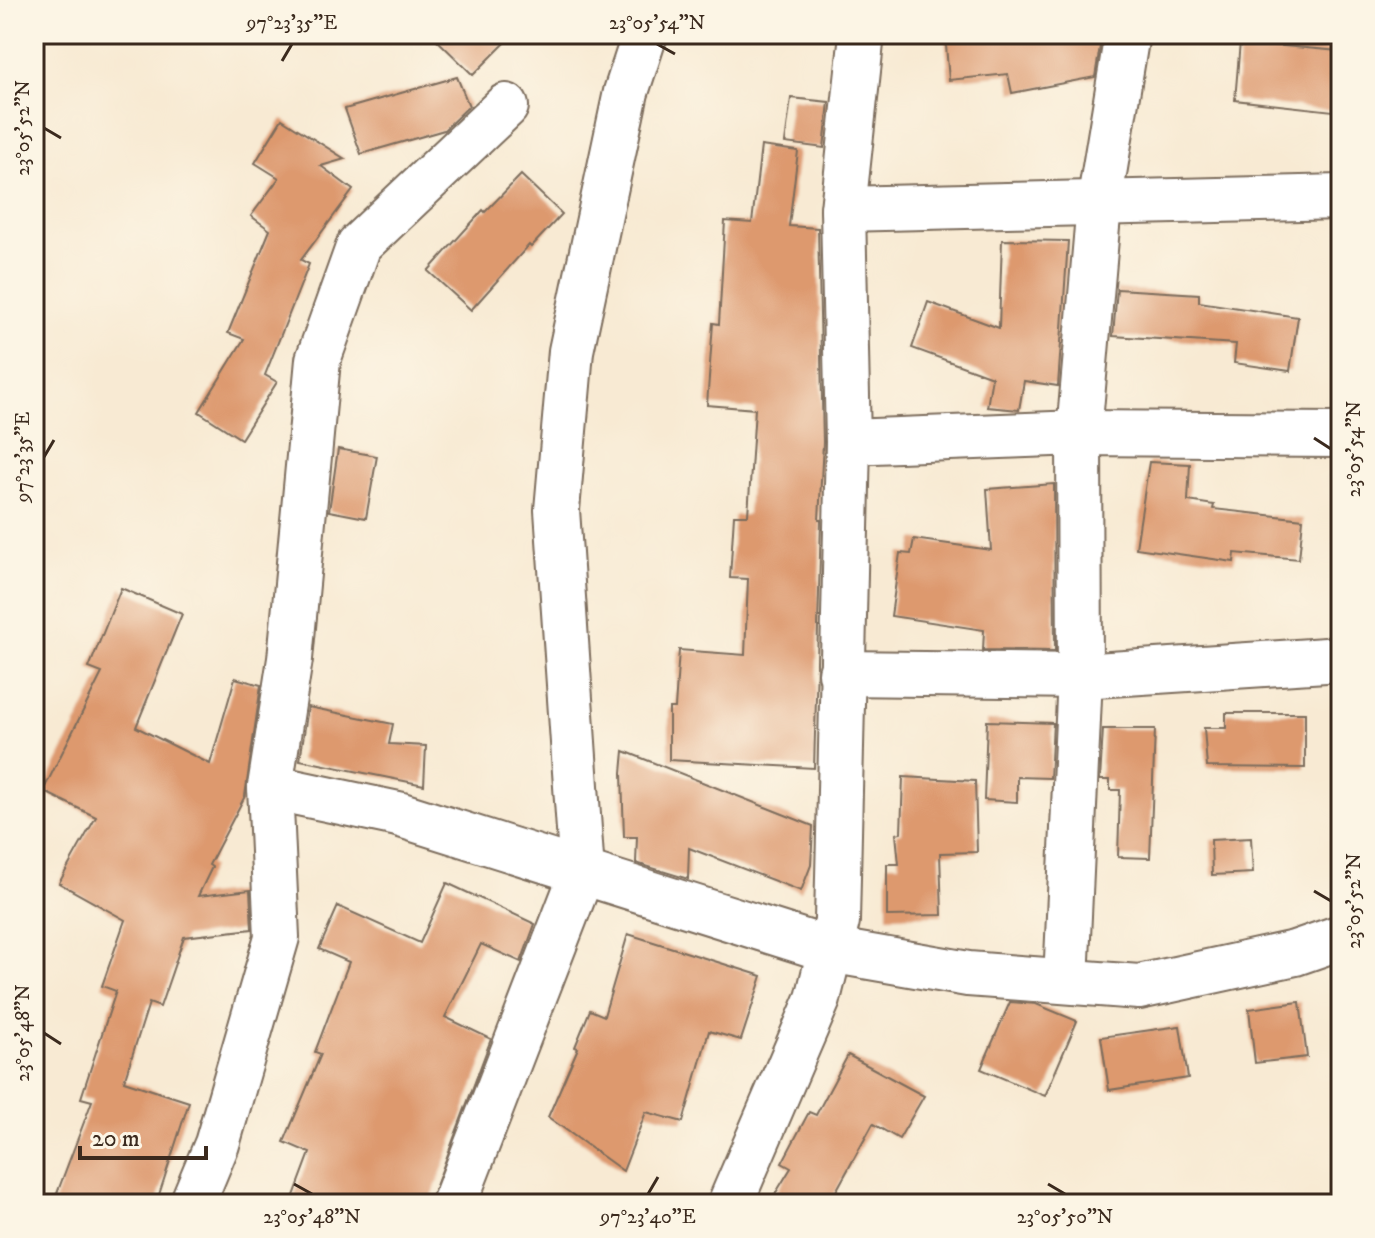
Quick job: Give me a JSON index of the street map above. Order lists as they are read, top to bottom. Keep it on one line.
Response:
{"scale_bar":"20 m","coordinates":["97°23'35\"E","23°05'54\"N","23°05'52\"N","23°05'48\"N","97°23'40\"E","23°05'50\"N"]}
